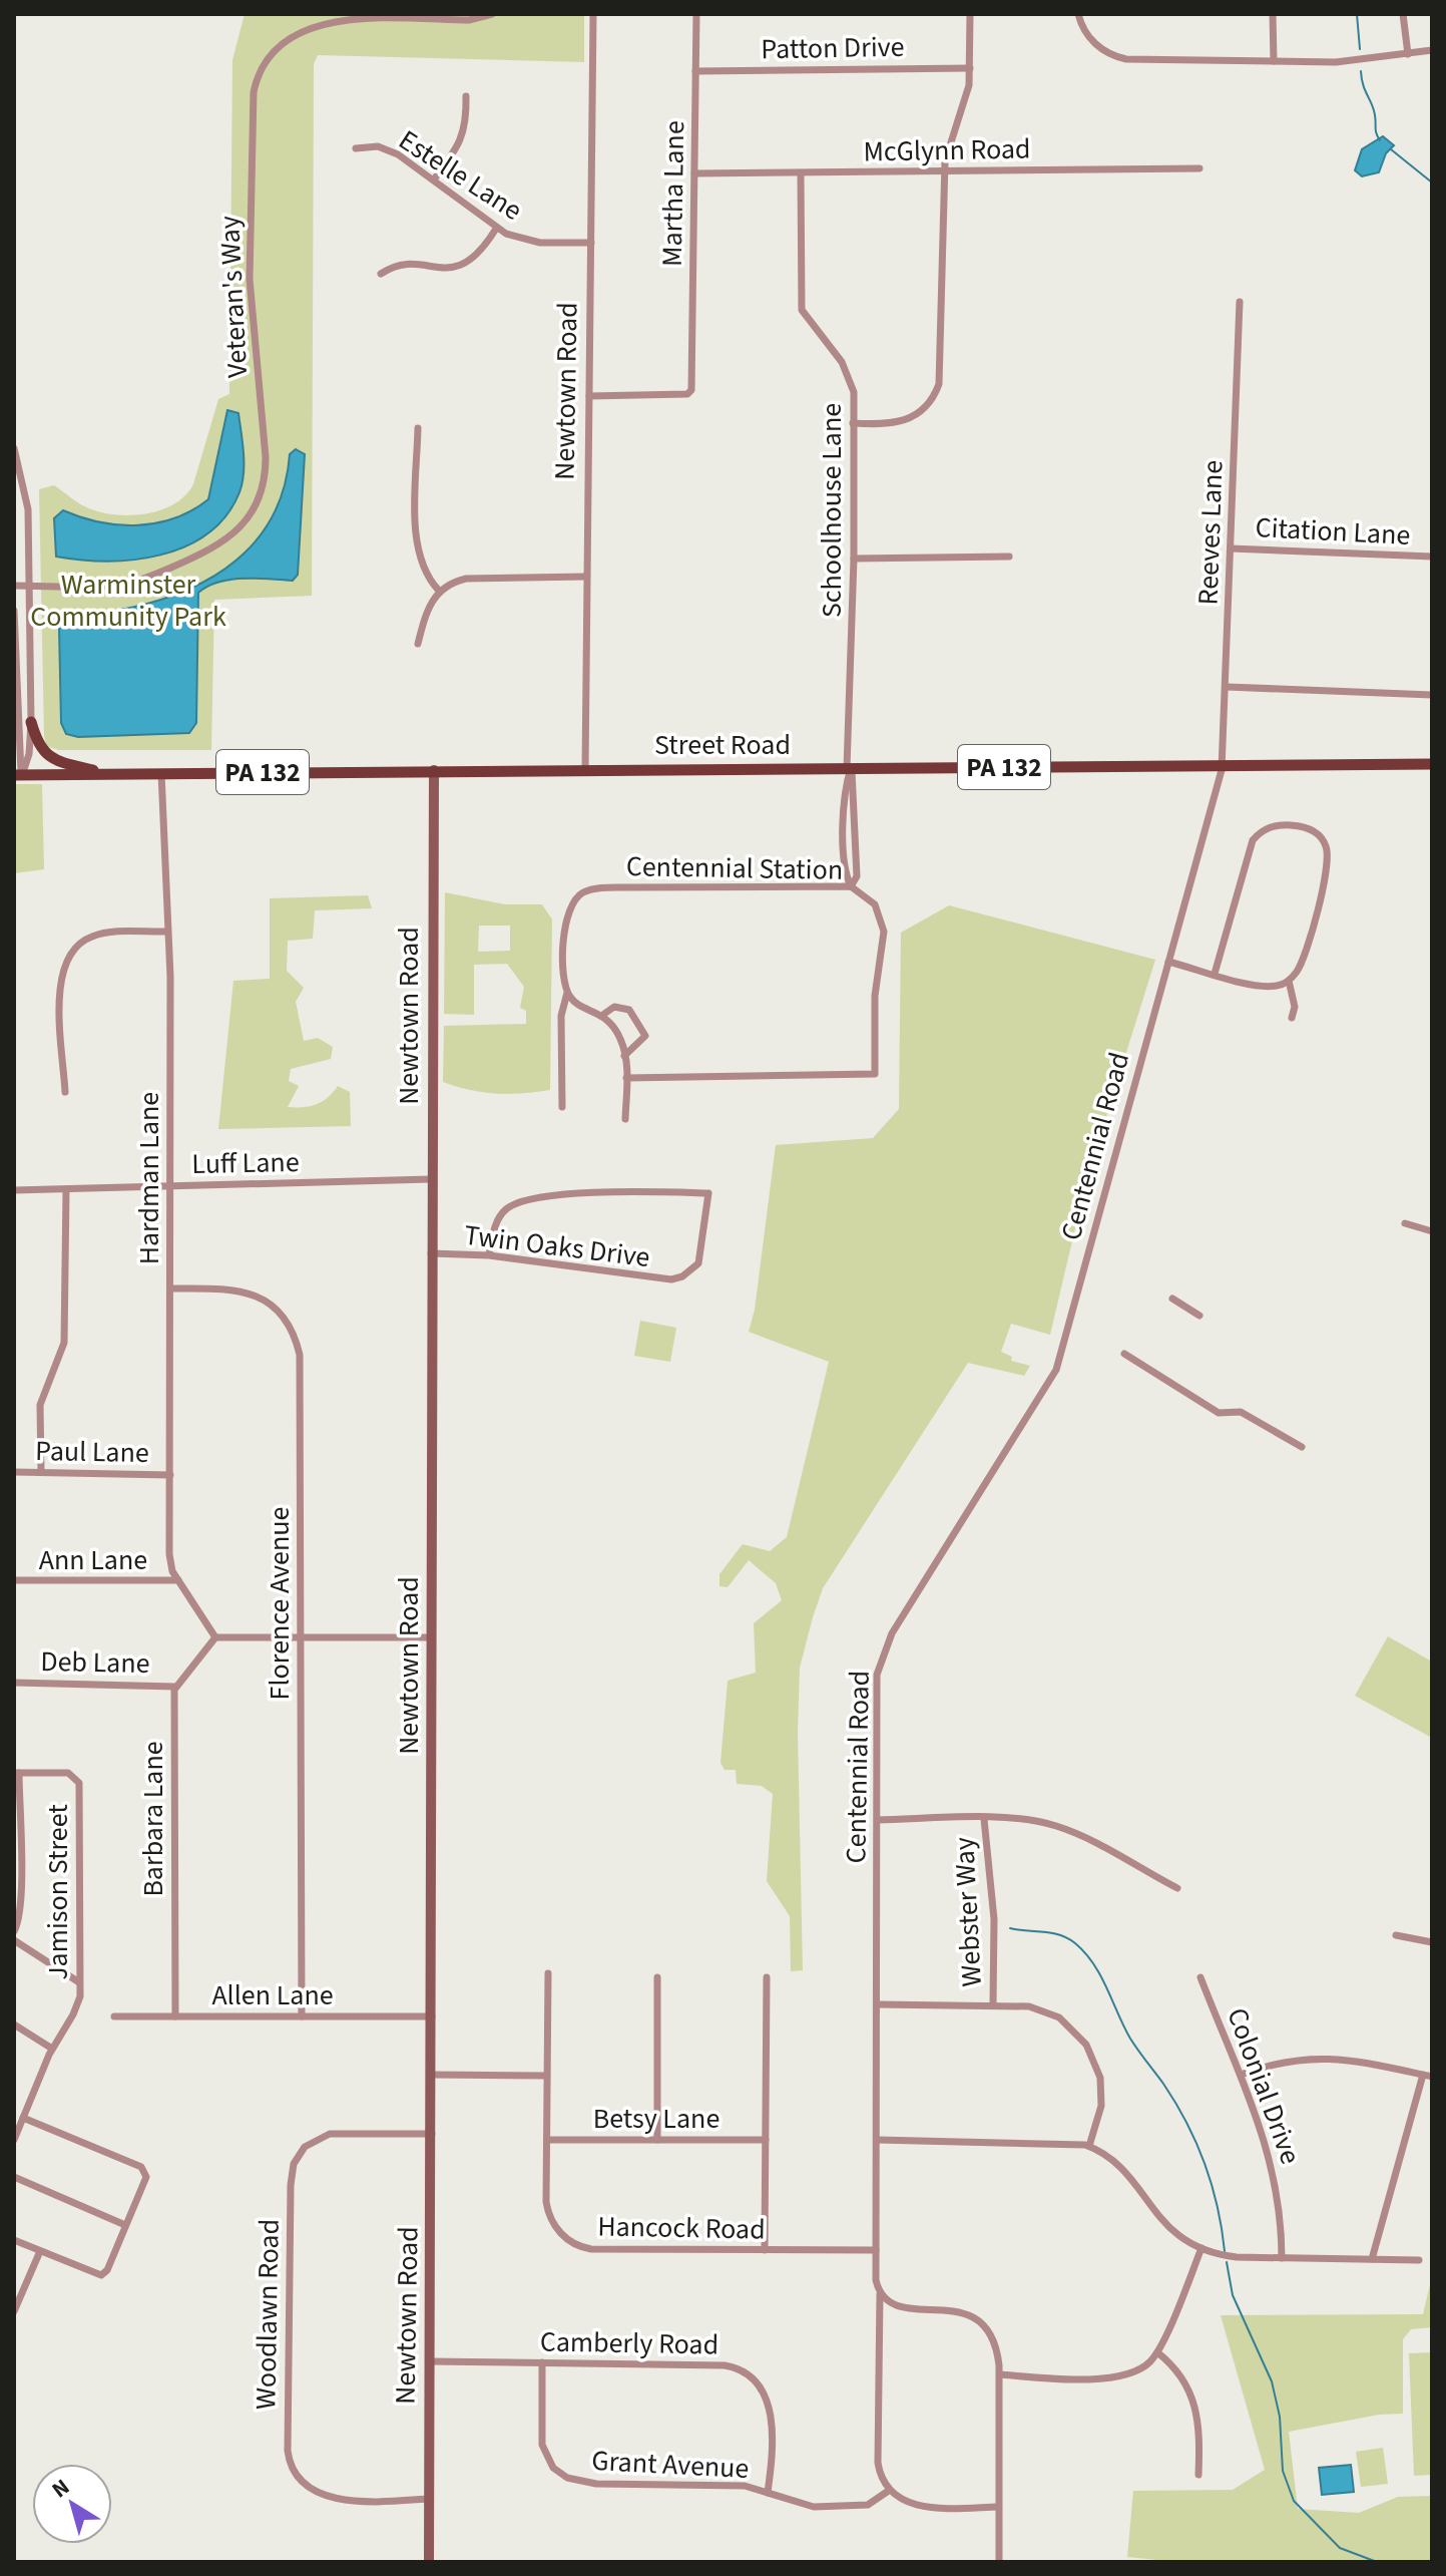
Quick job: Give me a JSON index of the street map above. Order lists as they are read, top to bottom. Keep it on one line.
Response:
{"streets":{"main road":["Street Road","PA 132"],"street":["Patton Drive","McGlynn Road","Estelle Lane","Martha Lane","Veteran's Way","Newtown Road","Schoolhouse Lane","Citation Lane","Reeves Lane","Centennial Station","Centennial Road","Luff Lane","Hardman Lane","Twin Oaks Drive","Paul Lane","Ann Lane","Florence Avenue","Deb Lane","Barbara Lane","Jamison Street","Webster Way","Allen Lane","Colonial Drive","Betsy Lane","Hancock Road","Woodlawn Road","Camberly Road","Grant Avenue"]},"crossings":[["Patton Drive","Martha Lane"],["McGlynn Road","Martha Lane"],["McGlynn Road","Schoolhouse Lane"],["Estelle Lane","Newtown Road"],["Martha Lane","Newtown Road"],["Newtown Road","Street Road"],["Newtown Road","Luff Lane"],["Newtown Road","Twin Oaks Drive"],["Newtown Road","Allen Lane"],["Newtown Road","Woodlawn Road"],["Newtown Road","Camberly Road"],["Schoolhouse Lane","Street Road"],["Citation Lane","Reeves Lane"],["Reeves Lane","Street Road"],["Reeves Lane","Centennial Road"],["Street Road","Centennial Road"],["Street Road","Hardman Lane"],["Centennial Road","Hancock Road"],["Centennial Road","Grant Avenue"],["Luff Lane","Hardman Lane"],["Hardman Lane","Paul Lane"],["Hardman Lane","Ann Lane"],["Hardman Lane","Florence Avenue"],["Florence Avenue","Allen Lane"],["Deb Lane","Barbara Lane"],["Barbara Lane","Allen Lane"],["Betsy Lane","Hancock Road"],["Camberly Road","Grant Avenue"]],"parks":["Warminster Community Park"],"north":"top left"}
